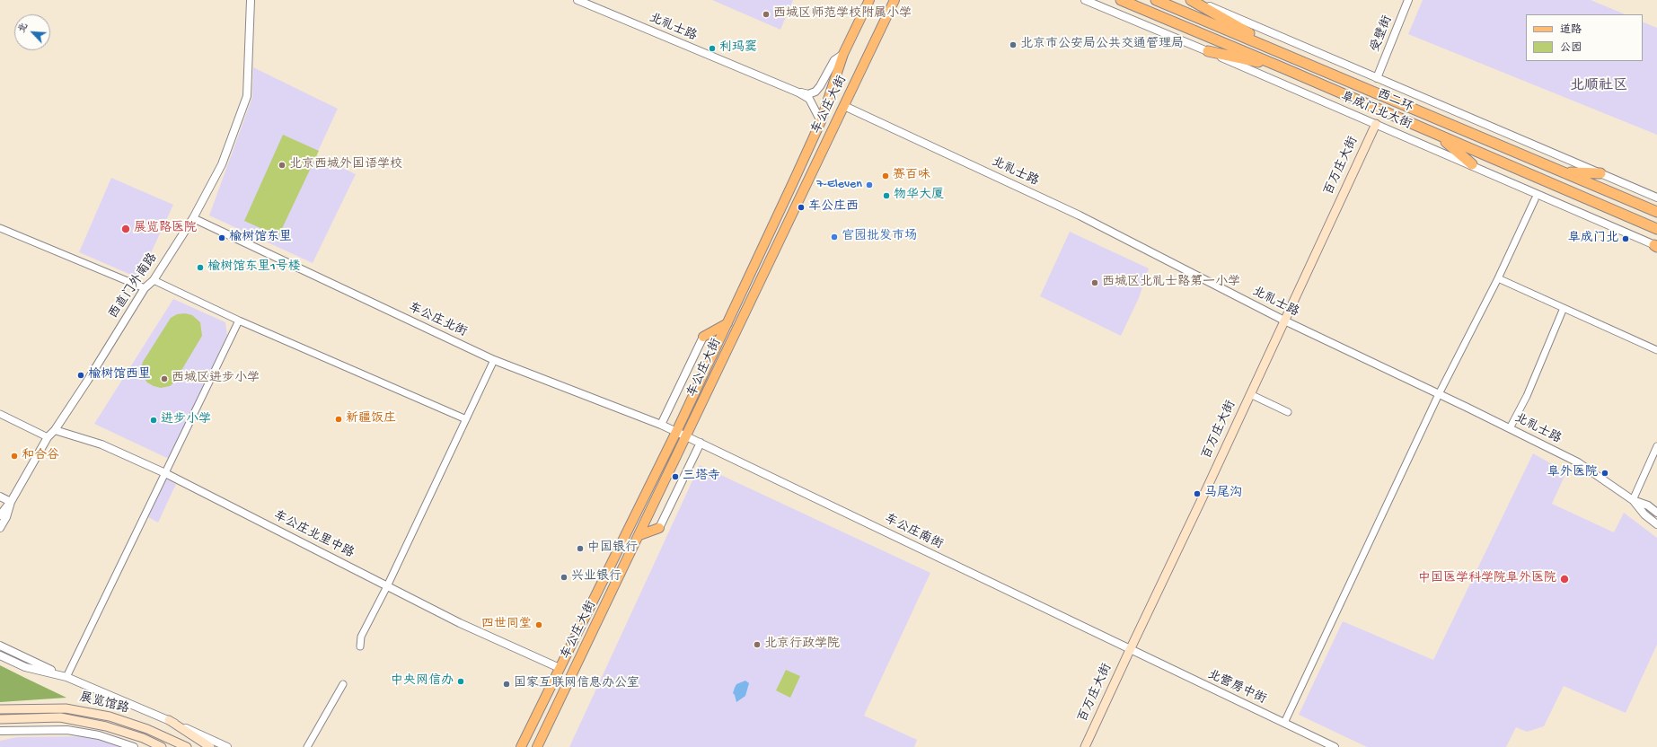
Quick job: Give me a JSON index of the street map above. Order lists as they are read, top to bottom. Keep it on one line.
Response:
{"streets":{"highway":["西二环"],"main road":["车公庄大街","百万庄大街","展览馆路"],"street":["北礼士路","受壁街","阜成门北大街","西直门外南路","车公庄北街","车公庄南街","车公庄北里中路","北营房中街"]},"crossings":[["北礼士路","车公庄大街"],["北礼士路","百万庄大街"],["车公庄大街","车公庄北街"],["车公庄大街","车公庄南街"],["车公庄大街","车公庄北里中路"],["阜成门北大街","百万庄大街"],["百万庄大街","车公庄南街"],["百万庄大街","北营房中街"],["西直门外南路","车公庄北街"],["西直门外南路","车公庄北里中路"],["车公庄北街","车公庄南街"],["车公庄南街","北营房中街"]],"districts":["北顺社区"],"places":["西城区师范学校附属小学","北京市公安局公共交通管理局","利玛窦","北京西城外国语学校","赛百味","7-Eleven","物华大厦","车公庄西","展览路医院","官园批发市场","榆树馆东里","阜成门北","榆树馆东里1号楼","西城区北礼士路第一小学","榆树馆西里","西城区进步小学","新疆饭庄","进步小学","和合谷","阜外医院","三塔寺","马尾沟","中国银行","兴业银行","中国医学科学院阜外医院","四世同堂","北京行政学院","中央网信办","国家互联网信息办公室"],"legend":["道路","公园"],"north":"top left"}
